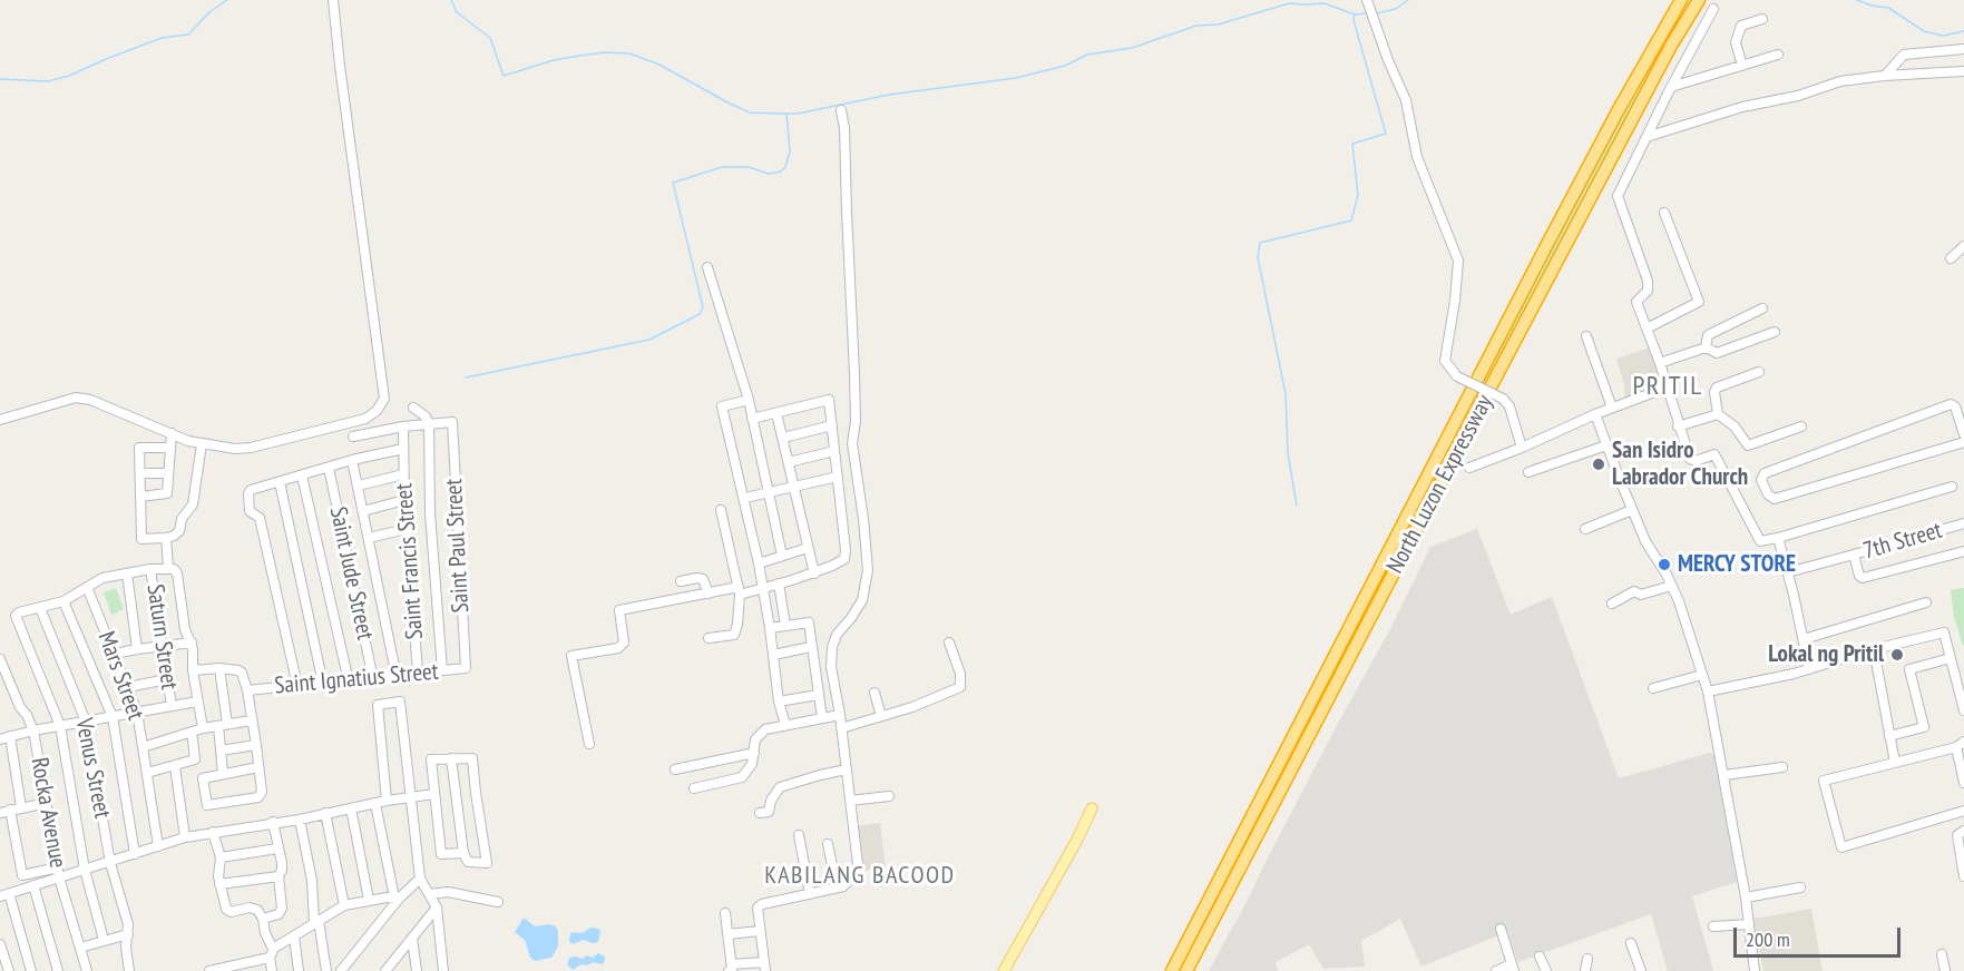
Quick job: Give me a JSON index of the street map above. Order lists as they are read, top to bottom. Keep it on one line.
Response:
{"streets":{"highway":["North Luzon Expressway"],"street":["7th Street","Saint Paul Street","Saint Francis Street","Saint Jude Street","Saturn Street","Mars Street","Saint Ignatius Street","Venus Street","Rocka Avenue"]},"crossings":[["Saint Paul Street","Saint Ignatius Street"],["Saint Francis Street","Saint Ignatius Street"],["Saint Jude Street","Saint Ignatius Street"]],"districts":["PRITIL","KABILANG BACOOD"],"places":["San Isidro Labrador Church","MERCY STORE","Lokal ng Pritil"],"scale_bar":"200 m"}
